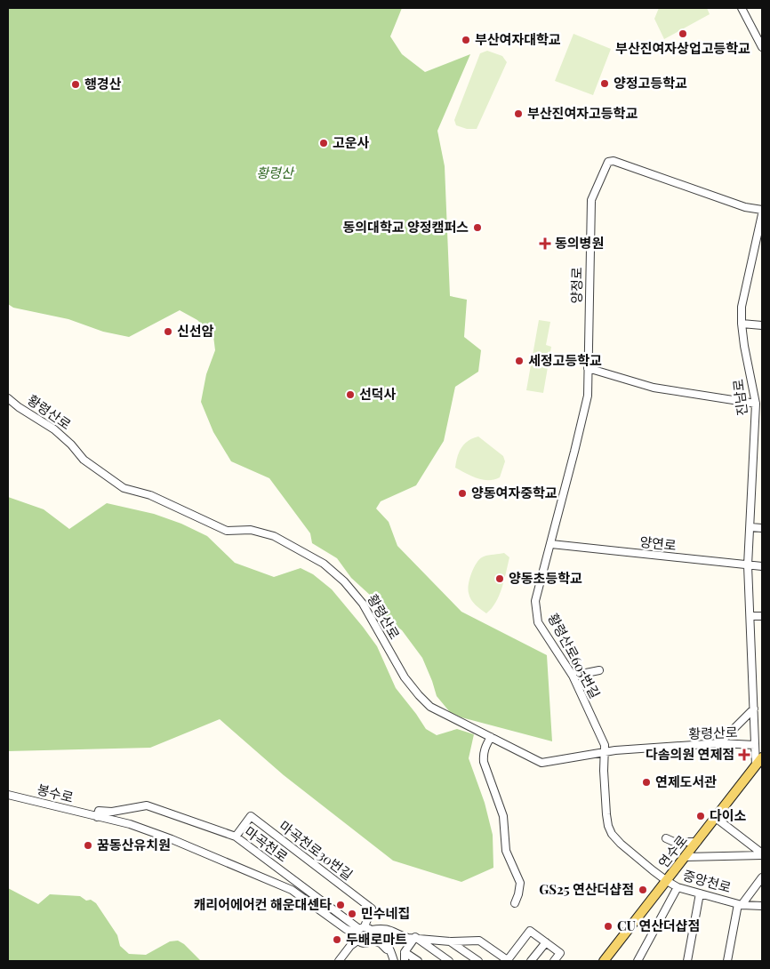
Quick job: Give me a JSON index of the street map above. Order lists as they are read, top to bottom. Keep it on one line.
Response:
{"streets":{"main road":["연수로"],"street":["양정로","진남로","황령산로","양연로","황령산로605번길","봉수로","마곡천로","마곡천로30번길","중앙천로"]},"crossings":[["양정로","양연로"],["양정로","황령산로605번길"],["진남로","황령산로"],["진남로","양연로"],["진남로","연수로"],["황령산로","황령산로605번길"],["양연로","황령산로605번길"],["황령산로605번길","연수로"],["황령산로605번길","중앙천로"],["봉수로","마곡천로"],["봉수로","마곡천로30번길"],["마곡천로","마곡천로30번길"],["연수로","중앙천로"]],"parks":["황령산"],"places":{"other":["부산진여자상업고등학교","부산여자대학교","양정고등학교","행경산","부산진여자고등학교","고운사","동의대학교 양정캠퍼스","신선암","세정고등학교","선덕사","양동여자중학교","양동초등학교","연제도서관","다이소","꿈동산유치원","GS25 연산더샵점","캐리어에어컨 해운대센타","민수네집","CU 연산더샵점","두배로마트"],"health":["동의병원","다솜의원 연제점"]}}
